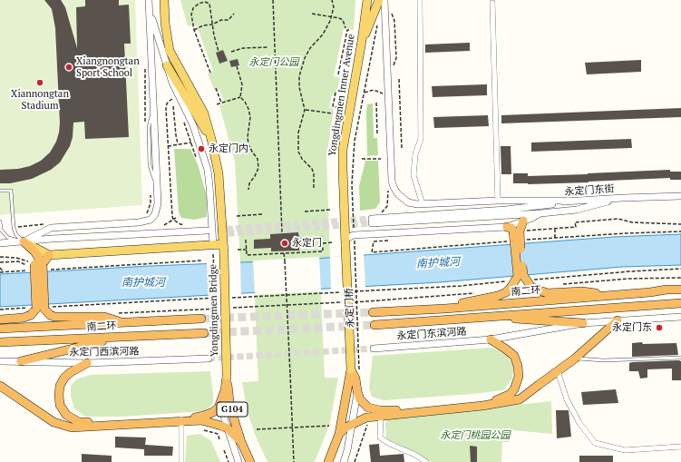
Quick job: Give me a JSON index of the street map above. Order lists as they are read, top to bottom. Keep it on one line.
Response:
{"streets":{"highway":["南二环","G104"],"main road":["Yongdingmen Inner Avenue","Yongdingmen Bridge"],"street":["永定门东街","永定门东滨河路","永定门西滨河路"],"path":["永定门桥"]},"crossings":[["Yongdingmen Bridge","G104"]],"water":["南护城河"],"parks":["永定门公园","永定门桃园公园"],"places":["Xiangnongtan Sport School","Xiannongtan Stadium","永定门内","永定门","永定门东"]}
